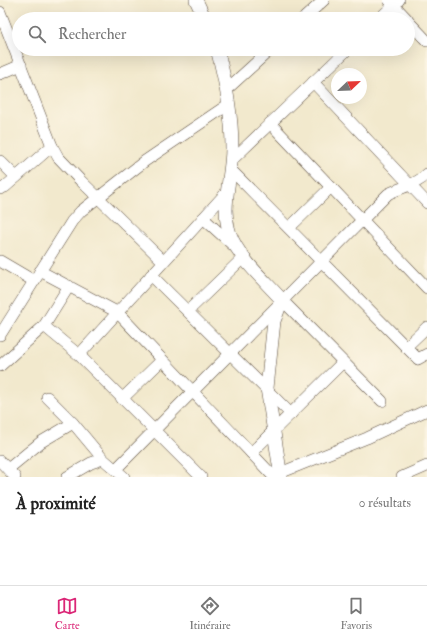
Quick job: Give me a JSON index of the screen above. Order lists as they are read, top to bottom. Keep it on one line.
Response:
{"north":"top right","page":{"search":"Rechercher","heading":["À proximité","0 résultats"],"nav":["Carte","Itinéraire","Favoris"]}}
